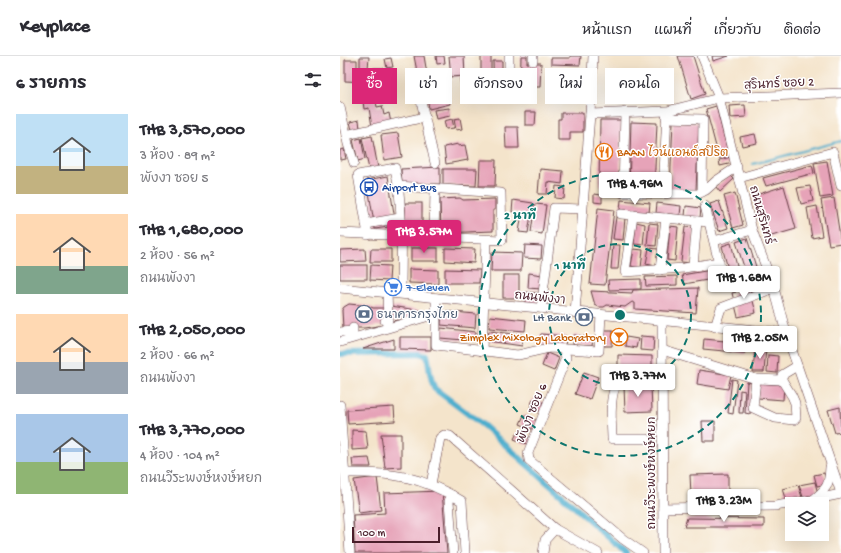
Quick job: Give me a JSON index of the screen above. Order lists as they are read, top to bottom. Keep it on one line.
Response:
{"streets":{"street":["สุรินทร์ ซอย 2","ถนนสุรินทร์","ถนนพังงา","พังงา ซอย 6","ถนนวีระพงษ์หงษ์หยก"]},"crossings":[["สุรินทร์ ซอย 2","ถนนสุรินทร์"],["ถนนสุรินทร์","ถนนพังงา"],["ถนนพังงา","ถนนวีระพงษ์หงษ์หยก"]],"places":{"restaurant":["BAAN ไวน์แอนด์สปิริต"],"bus stop":["Airport Bus"],"supermarket":["7-Eleven"],"bank":["ธนาคารกรุงไทย","LH Bank"],"bar":["Zimplex Mixology Laboratory"]},"scale_bar":"100 m","page":{"header":"Keyplace","nav":["หน้าแรก","แผนที่","เกี่ยวกับ","ติดต่อ"],"heading":"6 รายการ","chip":["ซื้อ","เช่า","ตัวกรอง","ใหม่","คอนโด"],"list":[{"name":"THB 3,570,000","note":"3 ห้อง · 89 m² · พังงา ซอย 5"},{"name":"THB 1,680,000","note":"2 ห้อง · 56 m² · ถนนพังงา"},{"name":"THB 2,050,000","note":"2 ห้อง · 66 m² · ถนนพังงา"},{"name":"THB 3,770,000","note":"4 ห้อง · 104 m² · ถนนวีระพงษ์หงษ์หยก"}],"price":["THB 4.96M","THB 3.57M","THB 1.68M","THB 2.05M","THB 3.77M","THB 3.23M"],"scale":"100 m"},"rings":["2 นาที","1 นาที"]}
